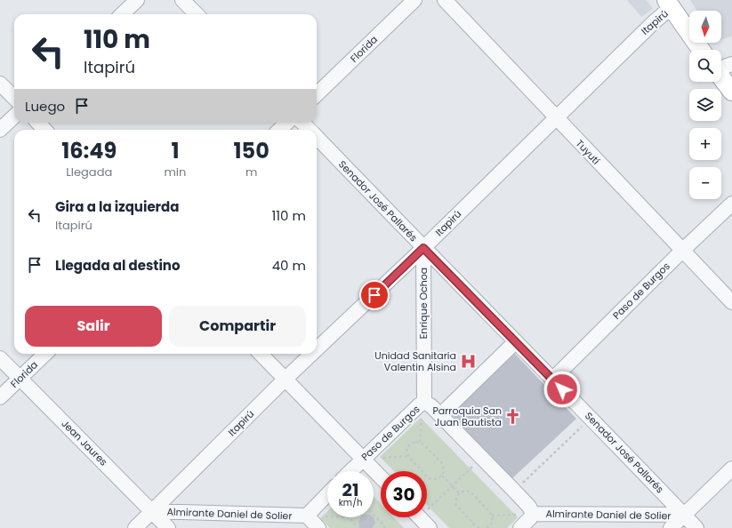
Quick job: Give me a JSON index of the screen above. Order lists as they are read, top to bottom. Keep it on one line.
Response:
{"streets":{"street":["Itapirú","Florida","Tuyutí","Senador José Pallarés","Paso de Burgos","Enrique Ochoa","Jean Jaures","Almirante Daniel de Solier"]},"crossings":[["Itapirú","Tuyutí"],["Itapirú","Senador José Pallarés"],["Itapirú","Enrique Ochoa"],["Itapirú","Jean Jaures"],["Itapirú","Almirante Daniel de Solier"],["Florida","Jean Jaures"],["Tuyutí","Paso de Burgos"],["Senador José Pallarés","Paso de Burgos"],["Senador José Pallarés","Enrique Ochoa"],["Senador José Pallarés","Almirante Daniel de Solier"],["Paso de Burgos","Enrique Ochoa"],["Jean Jaures","Almirante Daniel de Solier"]],"places":{"hospital":["Unidad Sanitaria Valentin Alsina"],"church":["Parroquia San Juan Bautista"]},"north":"bottom","page":{"map_buttons":["+","−"],"turn":["110 m","Itapirú"],"then":"Luego","eta":["16:49","Llegada","1","min","150","m"],"list":[{"name":"Gira a la izquierda","note":"Itapirú","value":"110 m"},{"name":"Llegada al destino","value":"40 m"}],"buttons":["Salir","Compartir"],"speed":"21 km/h","limit":"30"}}
